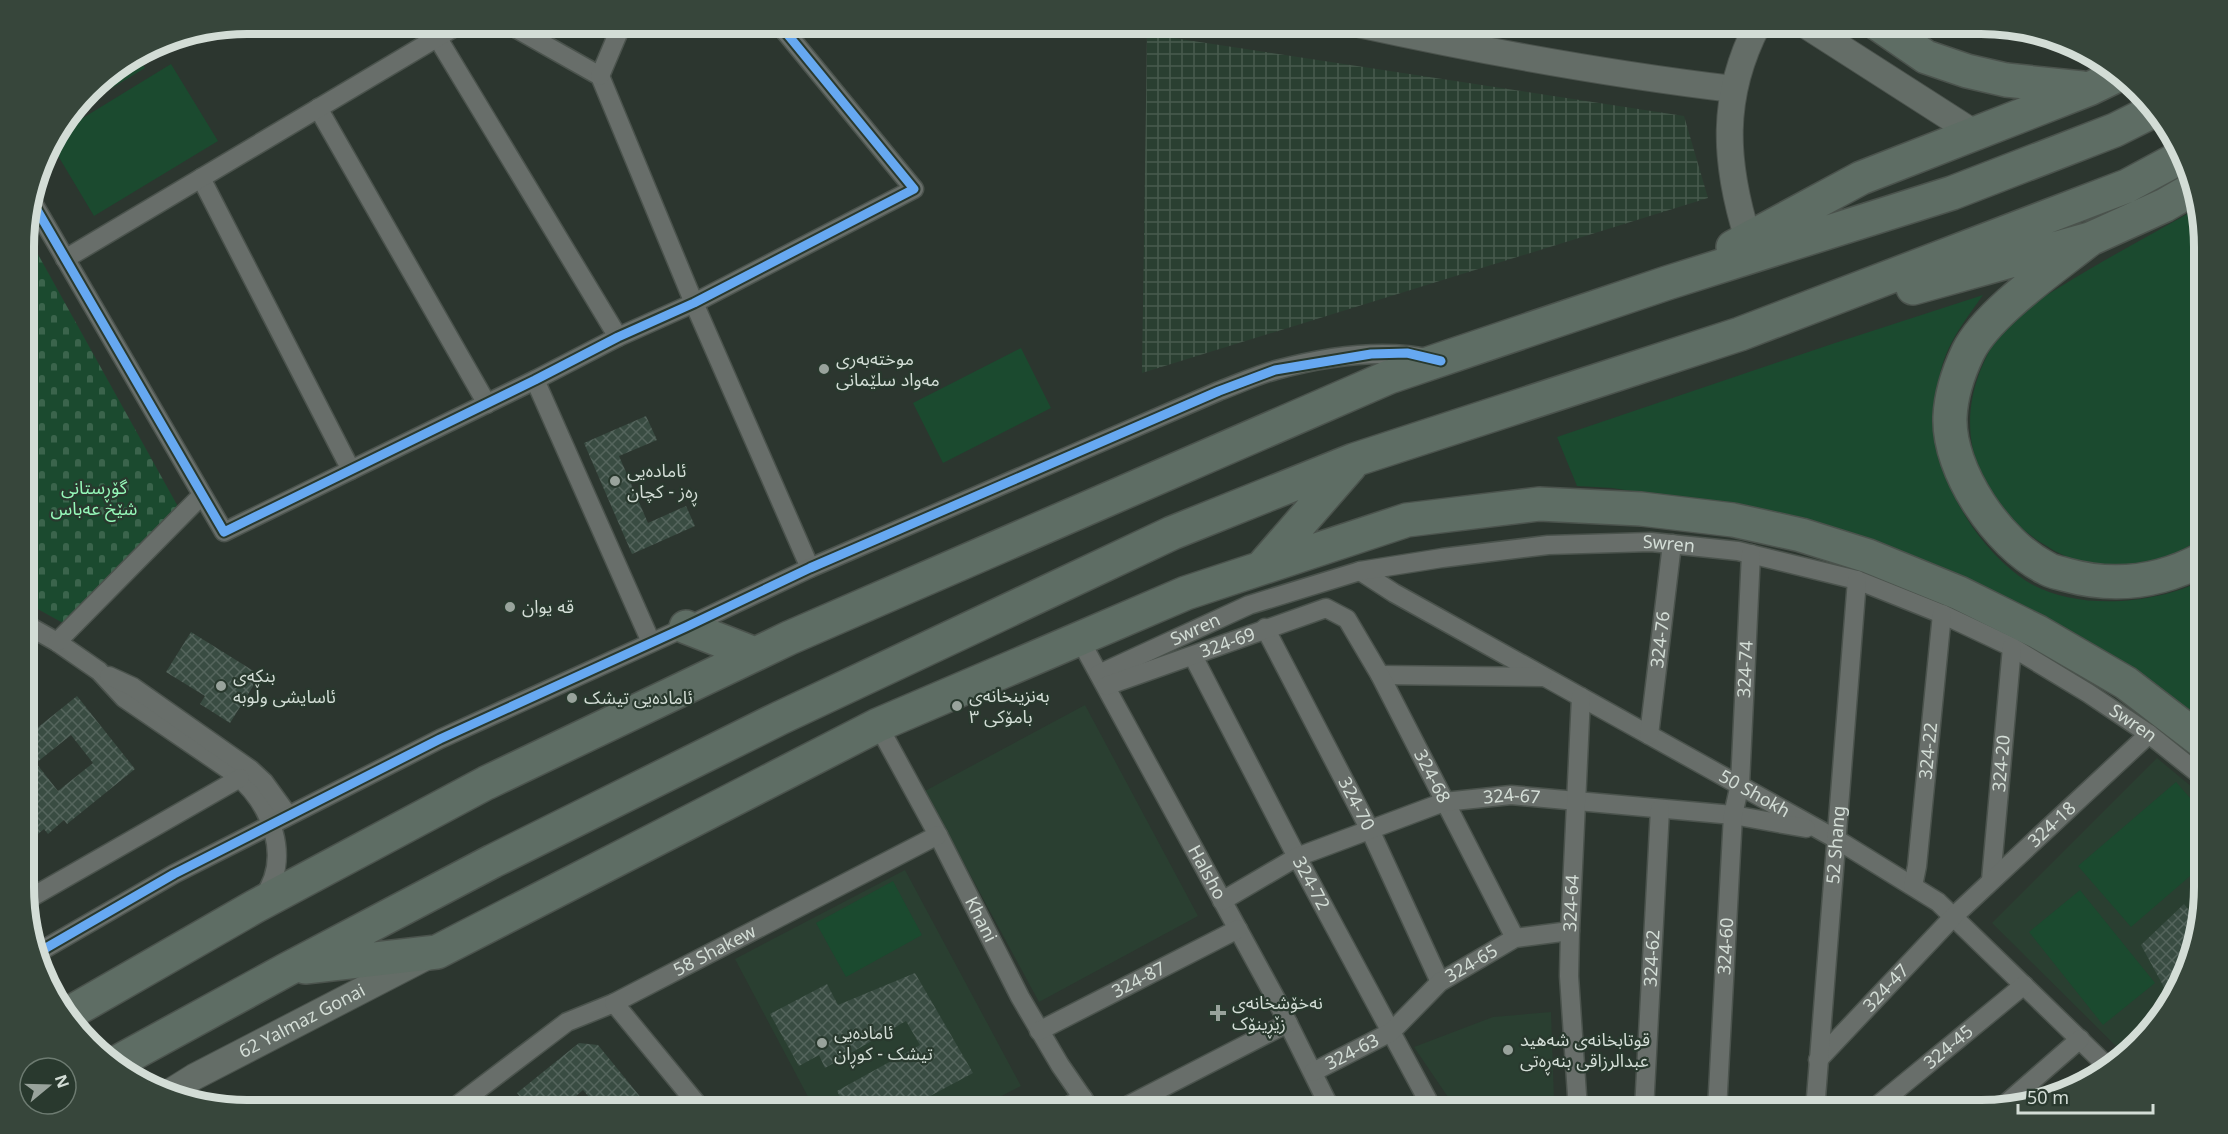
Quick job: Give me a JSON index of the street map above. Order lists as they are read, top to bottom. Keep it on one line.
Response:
{"streets":{"street":["Swren","324-76","324-69","324-74","324-22","324-20","324-68","50 Shokh","324-67","324-70","324-18","52 Shang","Halsho","324-72","324-64","Khani","324-60","58 Shakew","324-62","324-65","324-87","324-47","62 Yalmaz Gonai","324-45","324-63"]},"crossings":[["Swren","324-76"],["Swren","324-69"],["Swren","324-74"],["Swren","324-22"],["Swren","324-20"],["Swren","50 Shokh"],["Swren","324-18"],["Swren","52 Shang"],["Swren","Halsho"],["324-76","50 Shokh"],["324-69","324-68"],["324-69","324-70"],["324-69","Halsho"],["324-69","324-72"],["324-74","50 Shokh"],["324-74","324-60"],["324-22","50 Shokh"],["324-20","324-18"],["324-68","324-67"],["324-68","324-65"],["50 Shokh","324-67"],["50 Shokh","324-18"],["50 Shokh","52 Shang"],["50 Shokh","324-64"],["50 Shokh","324-60"],["50 Shokh","324-47"],["50 Shokh","324-45"],["324-67","324-70"],["324-67","Halsho"],["324-67","324-72"],["324-67","324-64"],["324-67","324-60"],["324-67","324-62"],["324-70","324-65"],["324-18","324-47"],["52 Shang","324-47"],["Halsho","324-87"],["Halsho","324-63"],["324-72","324-65"],["324-72","324-63"],["324-64","324-65"],["Khani","58 Shakew"],["Khani","324-87"],["324-65","324-63"]],"parks":["گۆڕستانی شێخ عەباس"],"places":{"other":["موختەبەری مەواد سلێمانی","ئامادەیی ڕەز - کچان","قه یوان","بنکەی ئاسایشی وڵوبە","ئامادەیی تیشک","بەنزینخانەی بامۆکی ٣","ئامادەیی تیشک - کوڕان","قوتابخانەی شەهید عبدالرزاقی بنەڕەتی"],"health":["نەخۆشخانەی زێڕینۆک"]},"scale_bar":"50 m","north":"right"}
